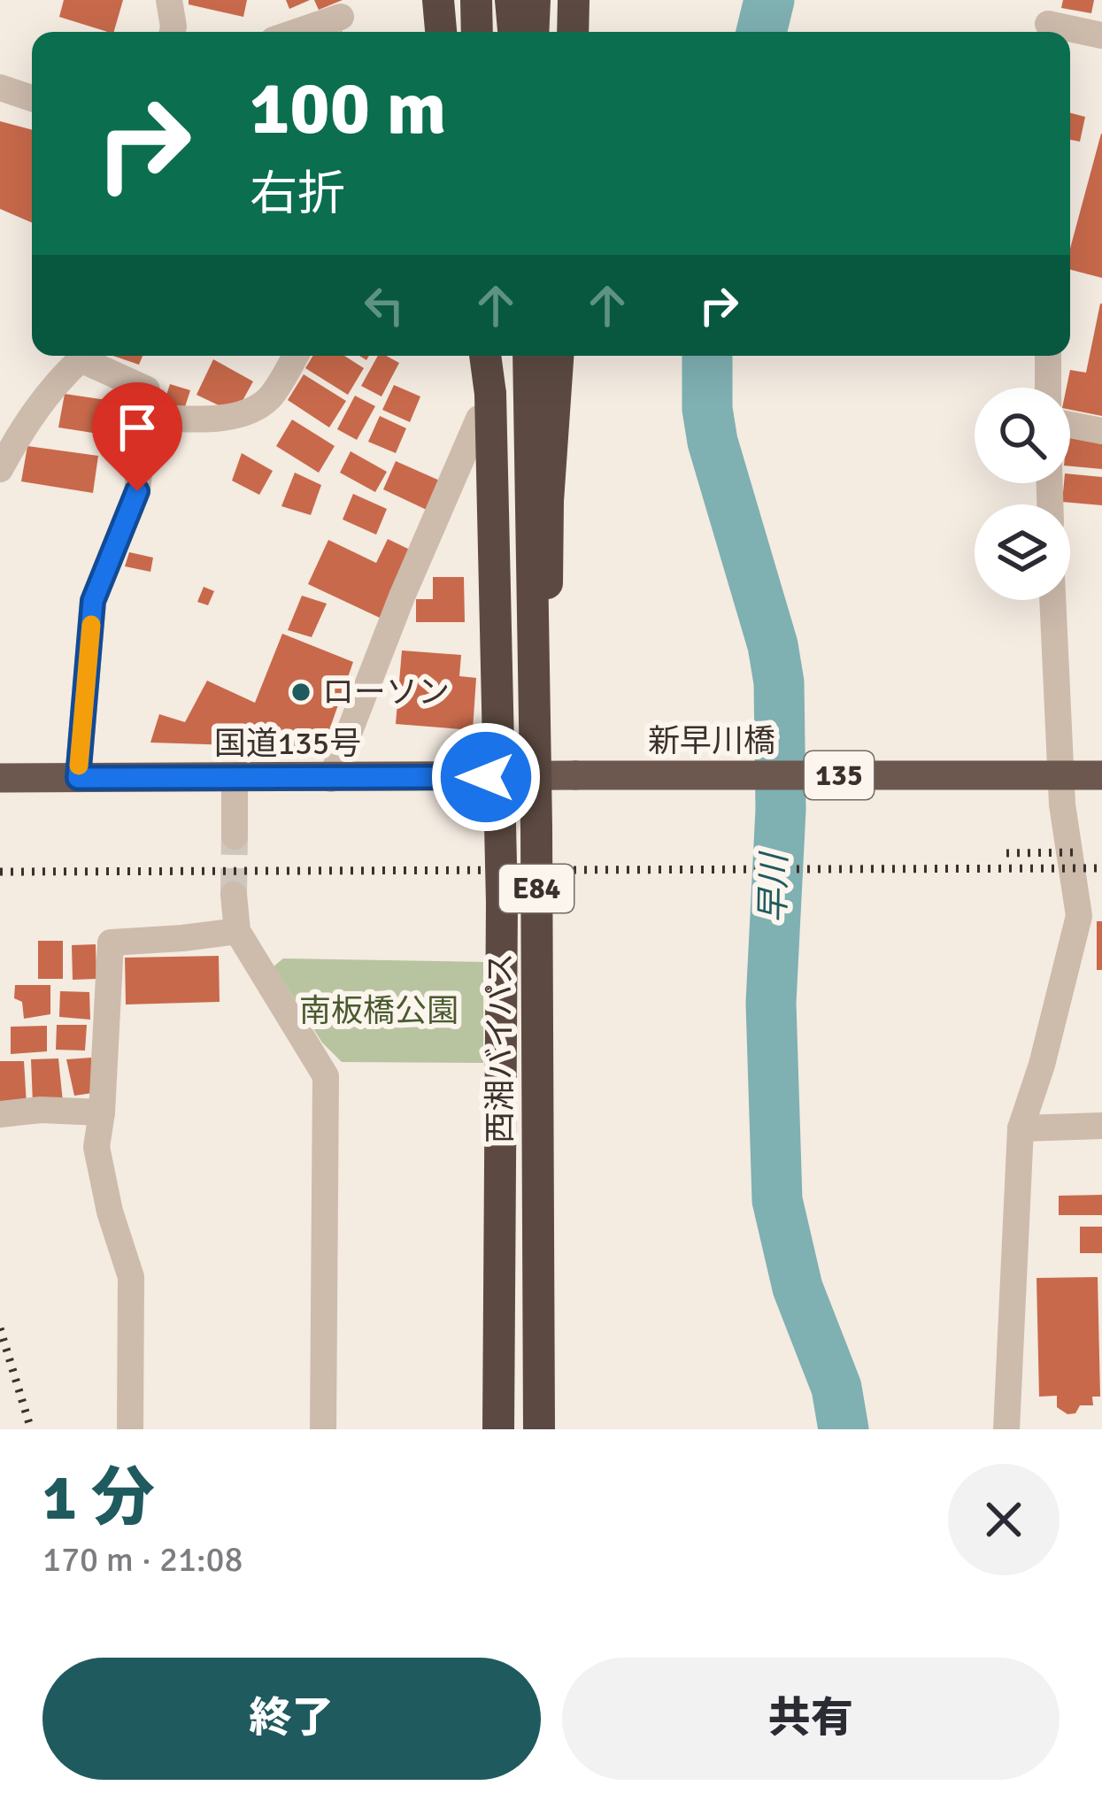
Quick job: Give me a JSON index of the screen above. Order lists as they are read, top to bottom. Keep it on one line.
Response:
{"streets":{"highway":["新早川橋","国道135号","135","E84","西湘バイパス"]},"crossings":[["新早川橋","国道135号"],["E84","西湘バイパス"]],"water":["早川"],"parks":["南板橋公園"],"places":["ローソン"],"page":{"turn":["100 m","右折"],"heading":["1 分","170 m · 21:08"],"buttons":["終了","共有"]}}
